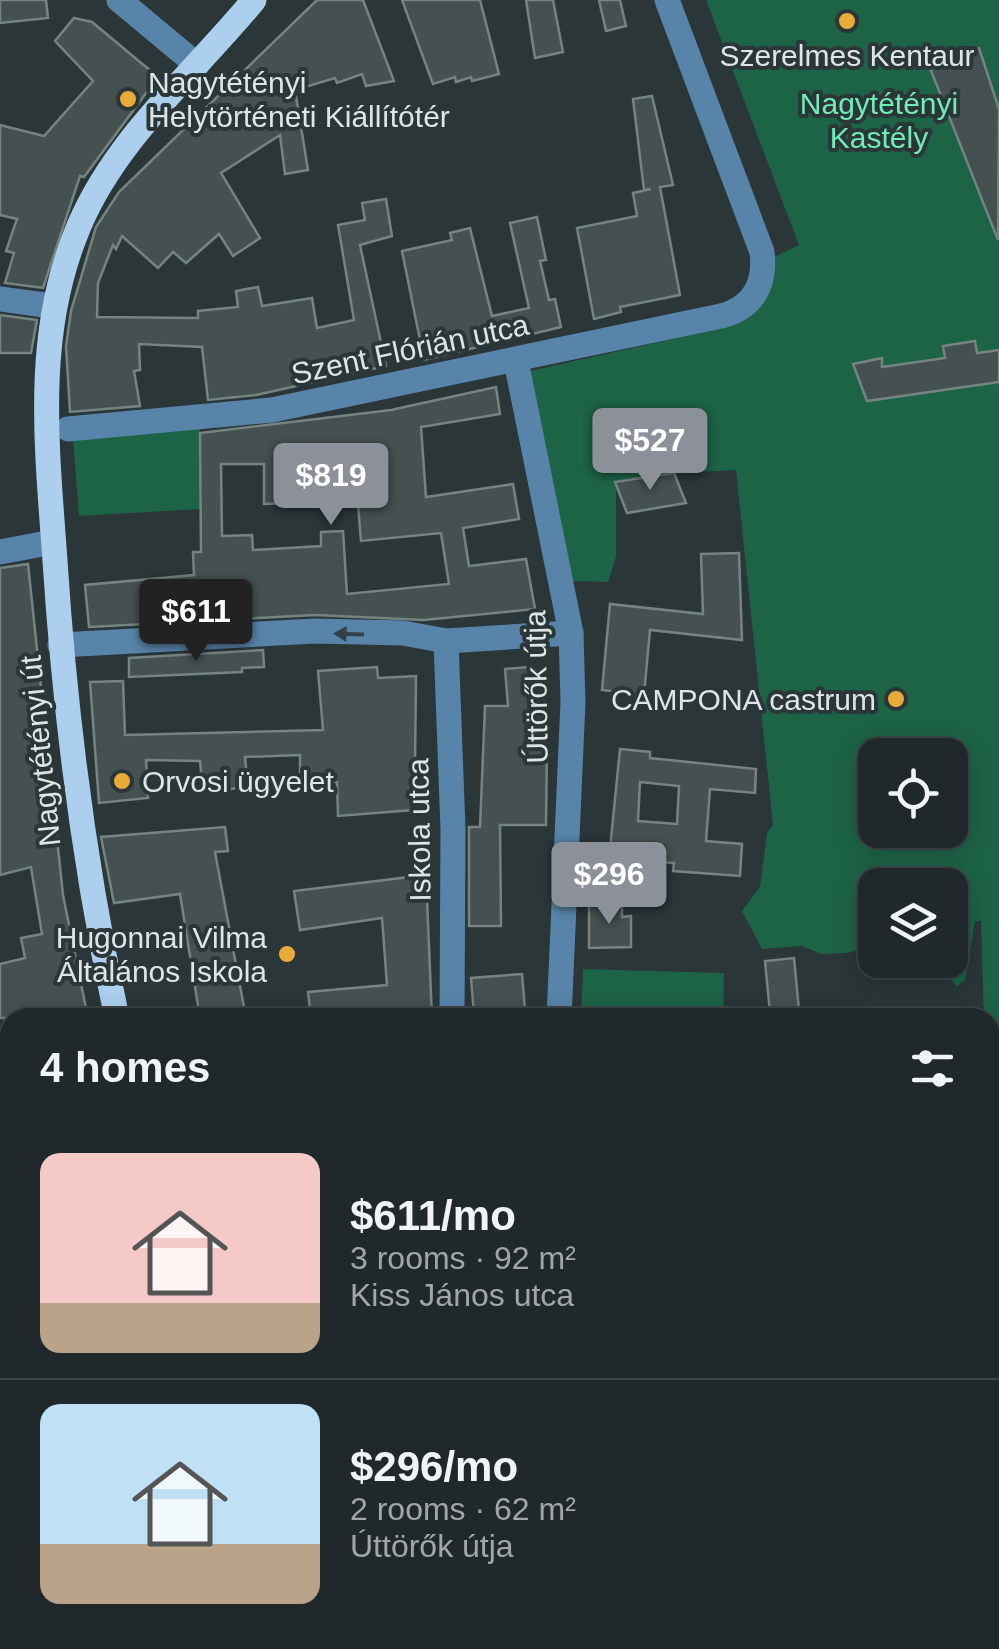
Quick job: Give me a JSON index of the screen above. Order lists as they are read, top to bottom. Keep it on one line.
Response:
{"streets":{"main road":["Nagytétényi út"],"street":["Szent Flórián utca","Úttörők útja","Iskola utca"]},"crossings":[["Szent Flórián utca","Úttörők útja"]],"parks":["Nagytétényi Kastély"],"places":["Szerelmes Kentaur","Nagytétényi Helytörténeti Kiállítótér","CAMPONA castrum","Orvosi ügyelet","Hugonnai Vilma Általános Iskola"],"page":{"price":["$527","$819","$611","$296"],"heading":"4 homes","list":[{"name":"$611/mo","note":"3 rooms · 92 m² · Kiss János utca"},{"name":"$296/mo","note":"2 rooms · 62 m² · Úttörők útja"}]}}
